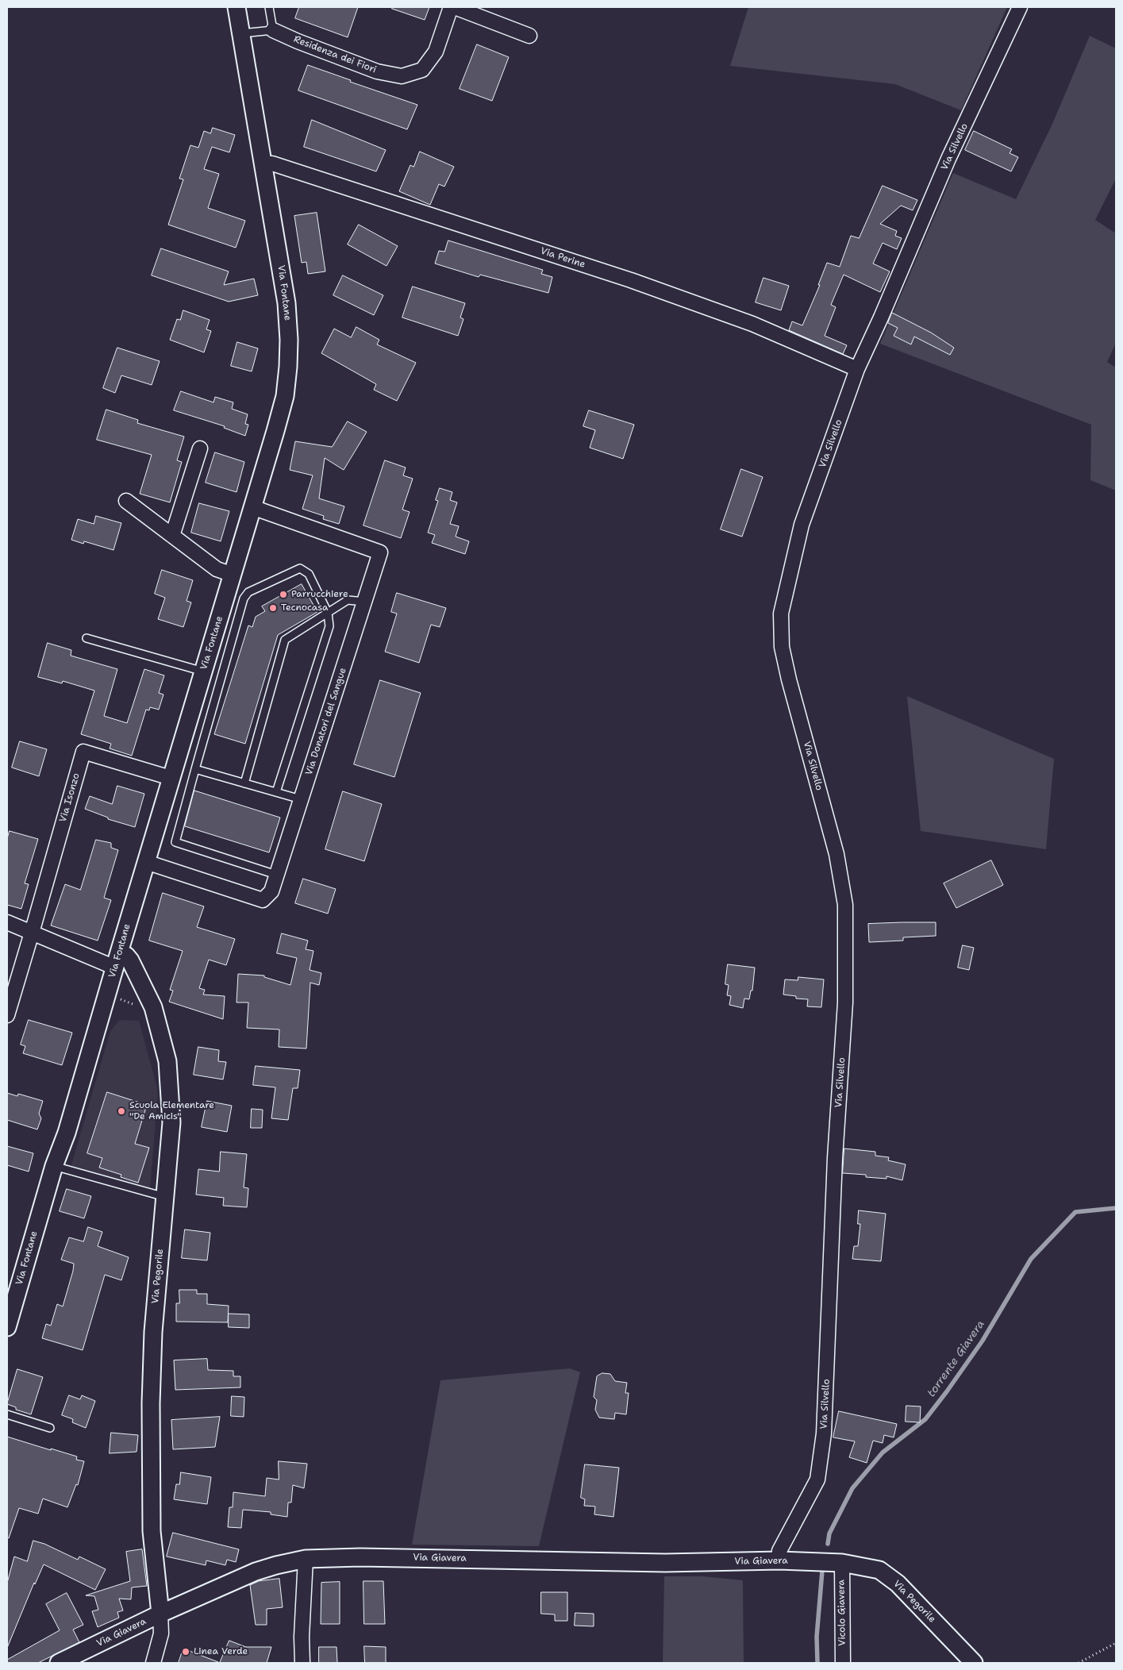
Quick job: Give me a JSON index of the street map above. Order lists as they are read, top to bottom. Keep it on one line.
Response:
{"streets":{"street":["Residenza dei Fiori","Via Silvello","Via Perine","Via Fontane","Via Donatori del Sangue","Via Isonzo","Via Pegorile","Via Giavera","Vicolo Giavera"]},"crossings":[["Via Silvello","Via Perine"],["Via Silvello","Via Giavera"],["Via Perine","Via Fontane"],["Via Fontane","Via Donatori del Sangue"],["Via Fontane","Via Isonzo"],["Via Fontane","Via Pegorile"],["Via Pegorile","Via Giavera"],["Via Pegorile","Vicolo Giavera"],["Via Giavera","Vicolo Giavera"]],"water":["torrente Giavera"],"places":["Parrucchiere","Tecnocasa","Scuola Elementare \"De Amicis\"","Linea Verde"]}
